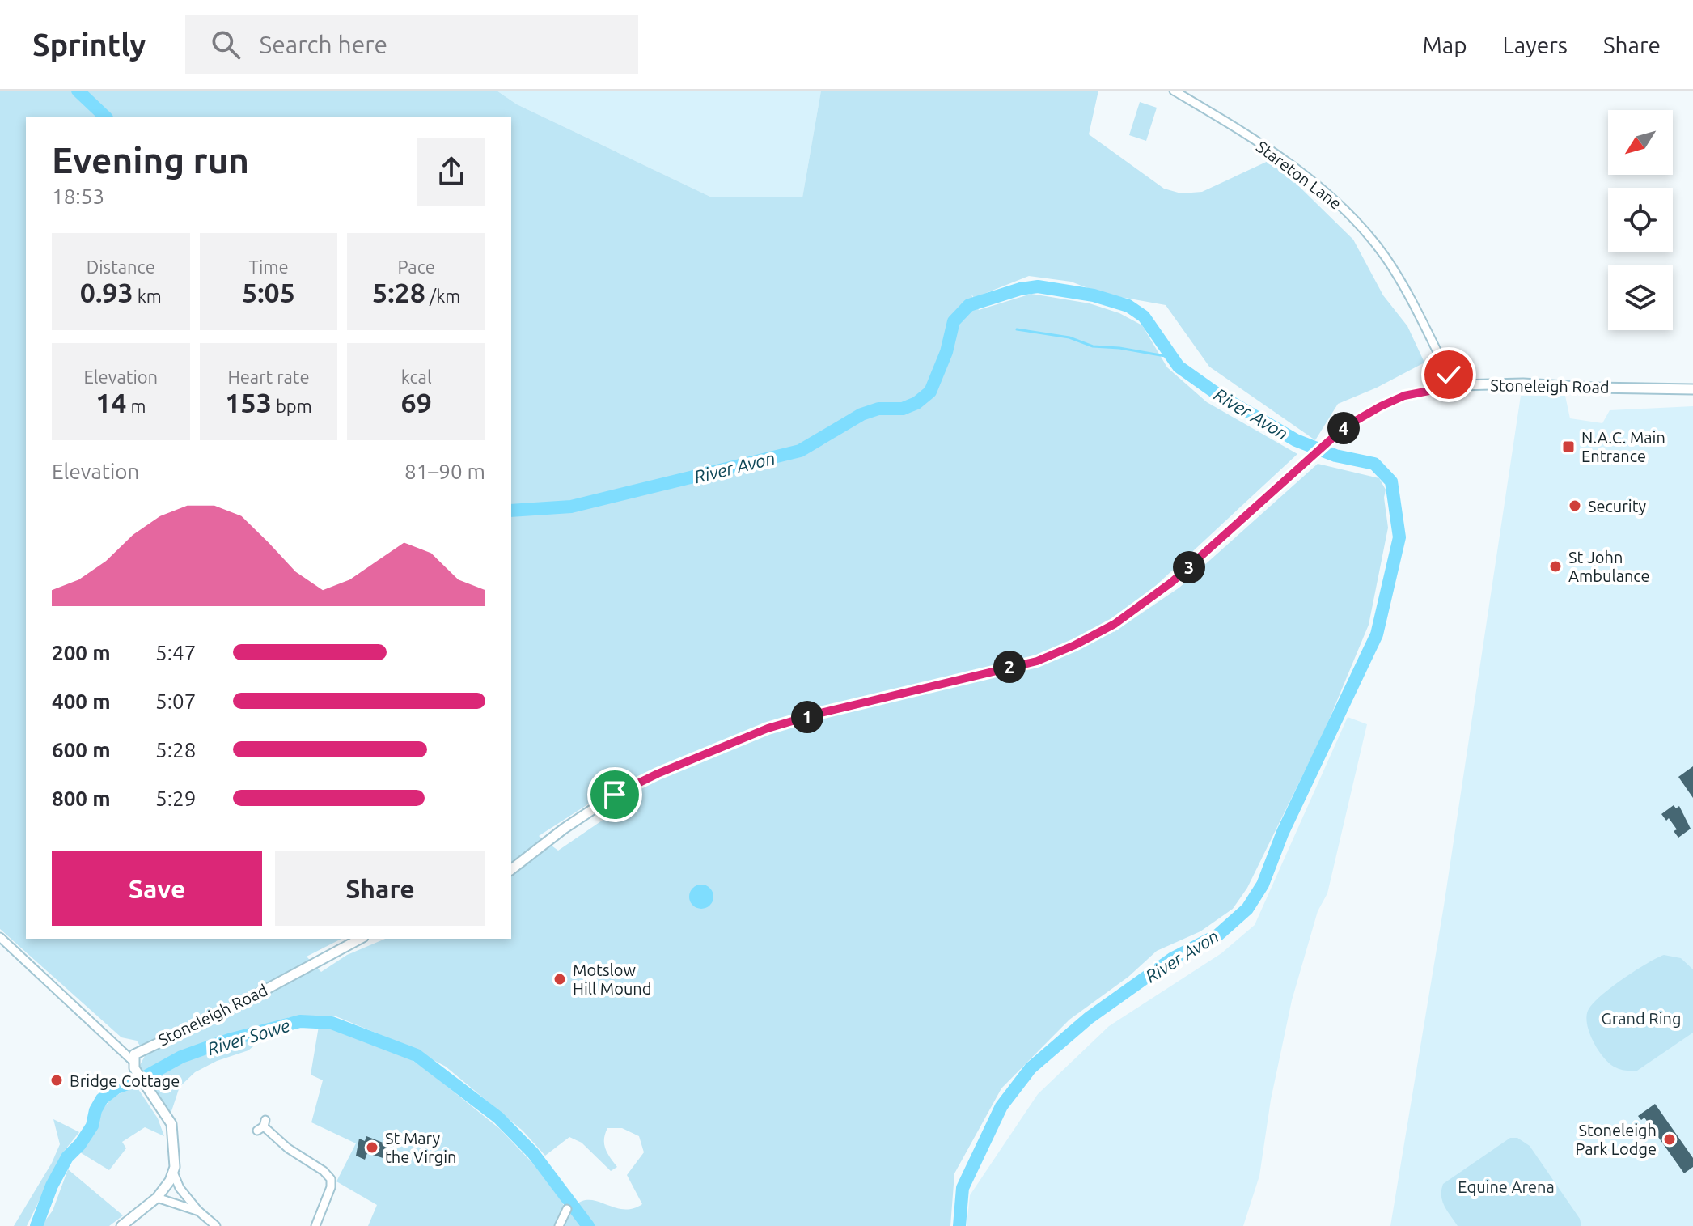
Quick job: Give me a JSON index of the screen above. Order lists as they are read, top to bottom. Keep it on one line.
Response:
{"streets":{"main road":["Stoneleigh Road"],"street":["Stareton Lane"]},"crossings":[["Stareton Lane","Stoneleigh Road"]],"water":["River Avon","River Sowe"],"parks":["Grand Ring","Equine Arena"],"places":{"transit":["N.A.C. Main Entrance"],"other":["Security","St John Ambulance","Motslow Hill Mound","Bridge Cottage","Stoneleigh Park Lodge","St Mary the Virgin"]},"north":"bottom left","page":{"header":"Sprintly","search":"Search here","nav":["Map","Layers","Share"],"heading":["Evening run","18:53"],"stats":[["Distance","0.93 km"],["Time","5:05"],["Pace","5:28 /km"],["Elevation","14 m"],["Heart rate","153 bpm"],["kcal","69"]],"pins":["4","3","2","1"],"chart":["Elevation","81–90 m"],"list":[{"name":"200 m","note":"5:47"},{"name":"400 m","note":"5:07"},{"name":"600 m","note":"5:28"},{"name":"800 m","note":"5:29"}],"buttons":["Save","Share"]}}
